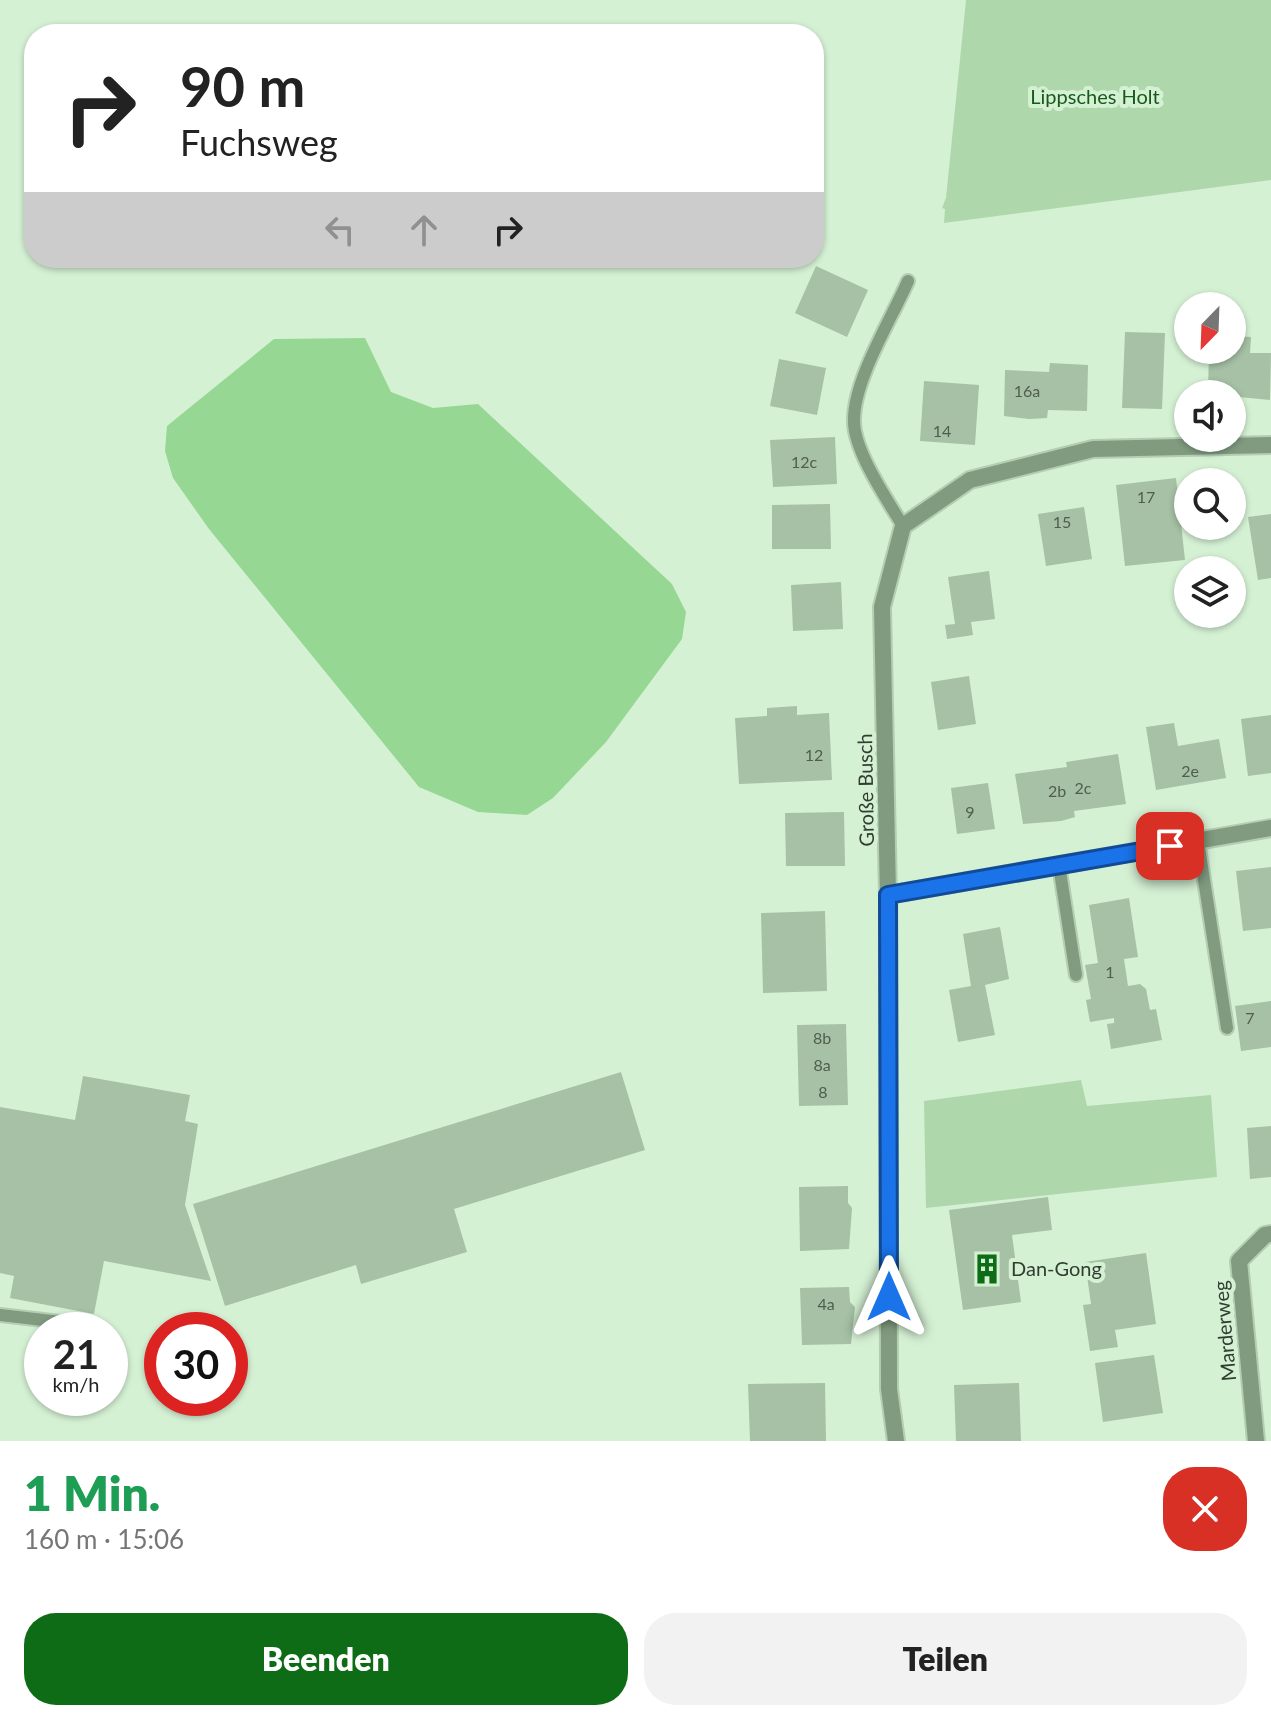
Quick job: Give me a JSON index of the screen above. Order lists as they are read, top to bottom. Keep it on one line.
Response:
{"streets":{"street":["Große Busch","Marderweg"]},"parks":["Lippsches Holt"],"places":{"building":["Dan-Gong"]},"house_numbers":["16a","14","12c","17","15","12","2e","2c","2b","9","1","7","8b","8a","8","4a"],"north":"bottom left","page":{"turn":["90 m","Fuchsweg"],"speed":"21 km/h","limit":"30","heading":["1 Min.","160 m · 15:06"],"buttons":["Beenden","Teilen"]}}
